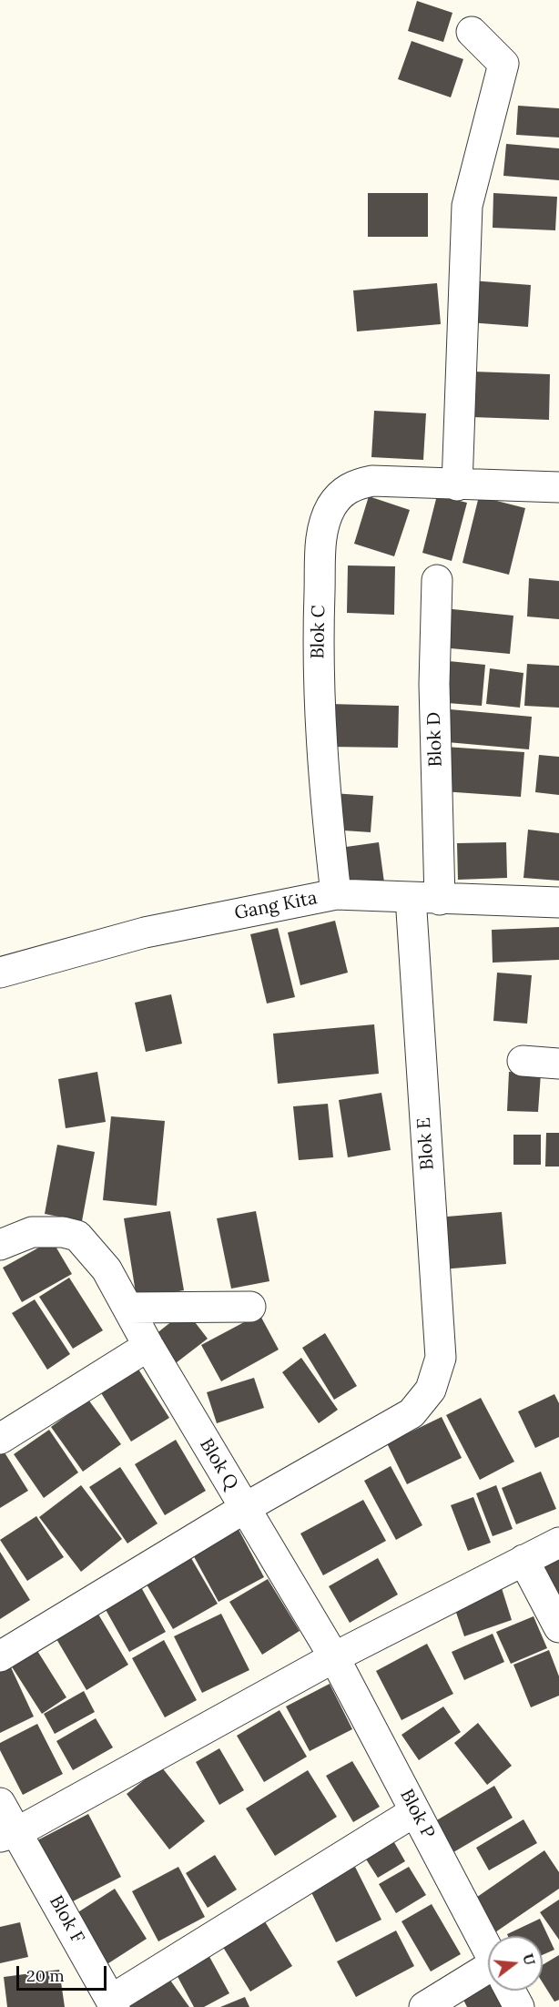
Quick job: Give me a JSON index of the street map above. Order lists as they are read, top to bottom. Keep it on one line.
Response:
{"streets":{"street":["Blok C","Blok D","Gang Kita","Blok E","Blok Q","Blok P","Blok F"]},"crossings":[["Blok C","Gang Kita"],["Blok D","Gang Kita"],["Gang Kita","Blok E"],["Blok E","Blok Q"],["Blok Q","Blok P"]],"scale_bar":"20 m","north":"right"}
